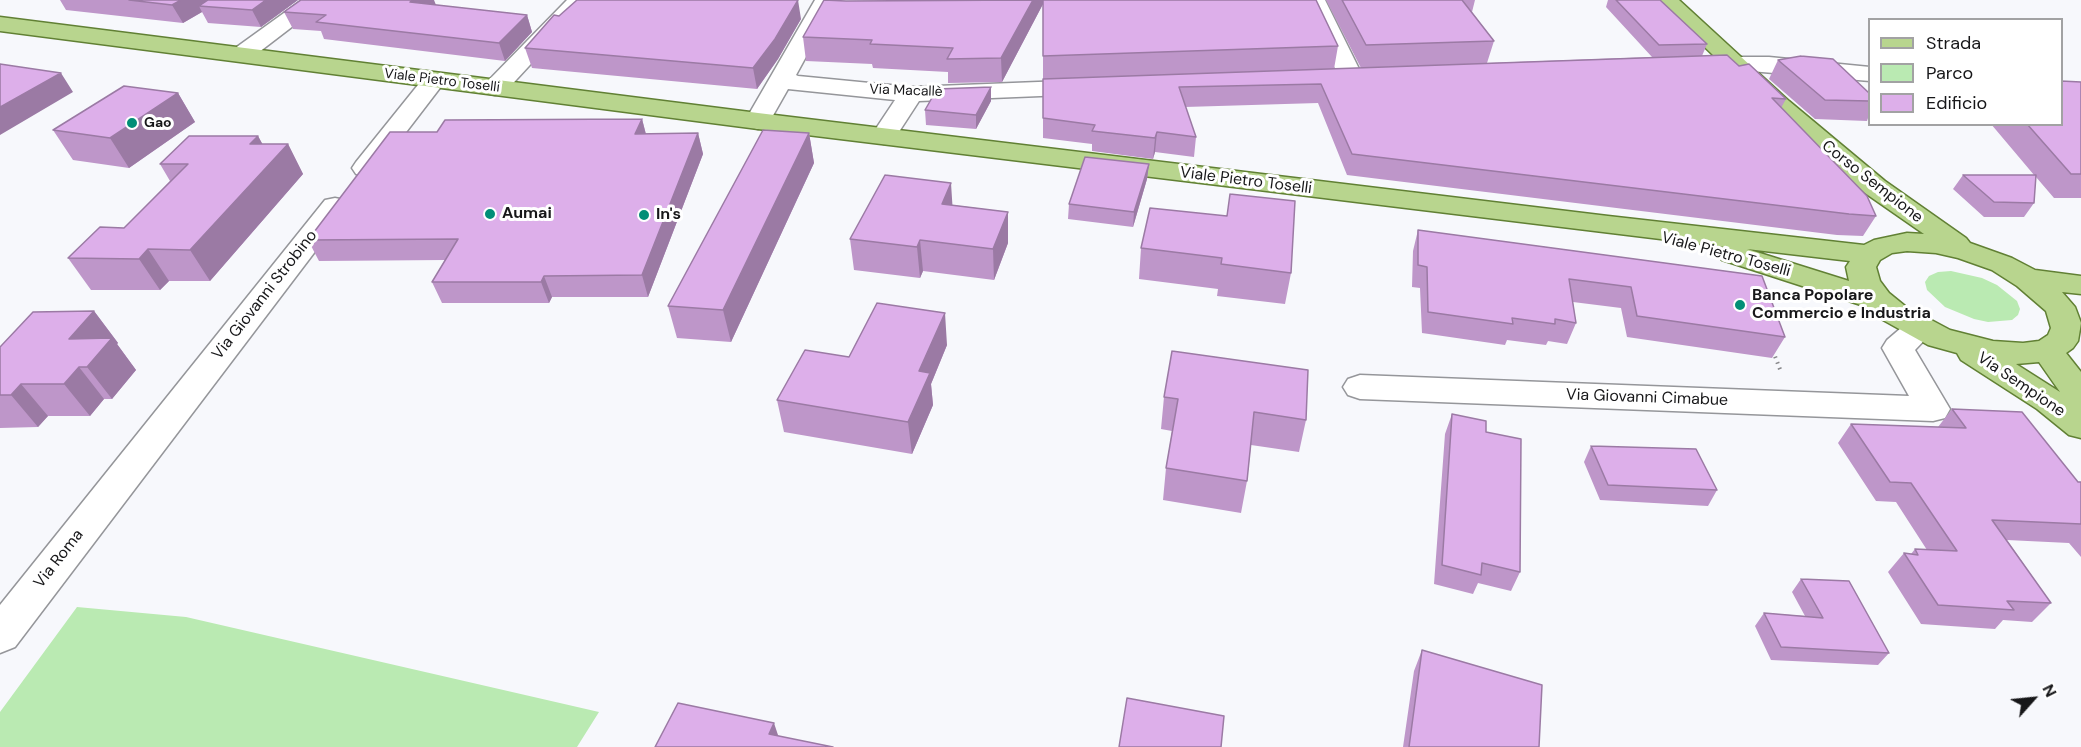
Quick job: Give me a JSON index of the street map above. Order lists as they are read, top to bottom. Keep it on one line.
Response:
{"streets":{"main road":["Viale Pietro Toselli","Corso Sempione","Via Sempione"],"street":["Via Macallè","Via Giovanni Strobino","Via Giovanni Cimabue","Via Roma"]},"crossings":[["Viale Pietro Toselli","Corso Sempione"],["Viale Pietro Toselli","Via Giovanni Strobino"],["Via Giovanni Strobino","Via Roma"]],"places":["Gao","Aumai","In's","Banca Popolare Commercio e Industria"],"legend":["Strada","Parco","Edificio"],"north":"top right"}
